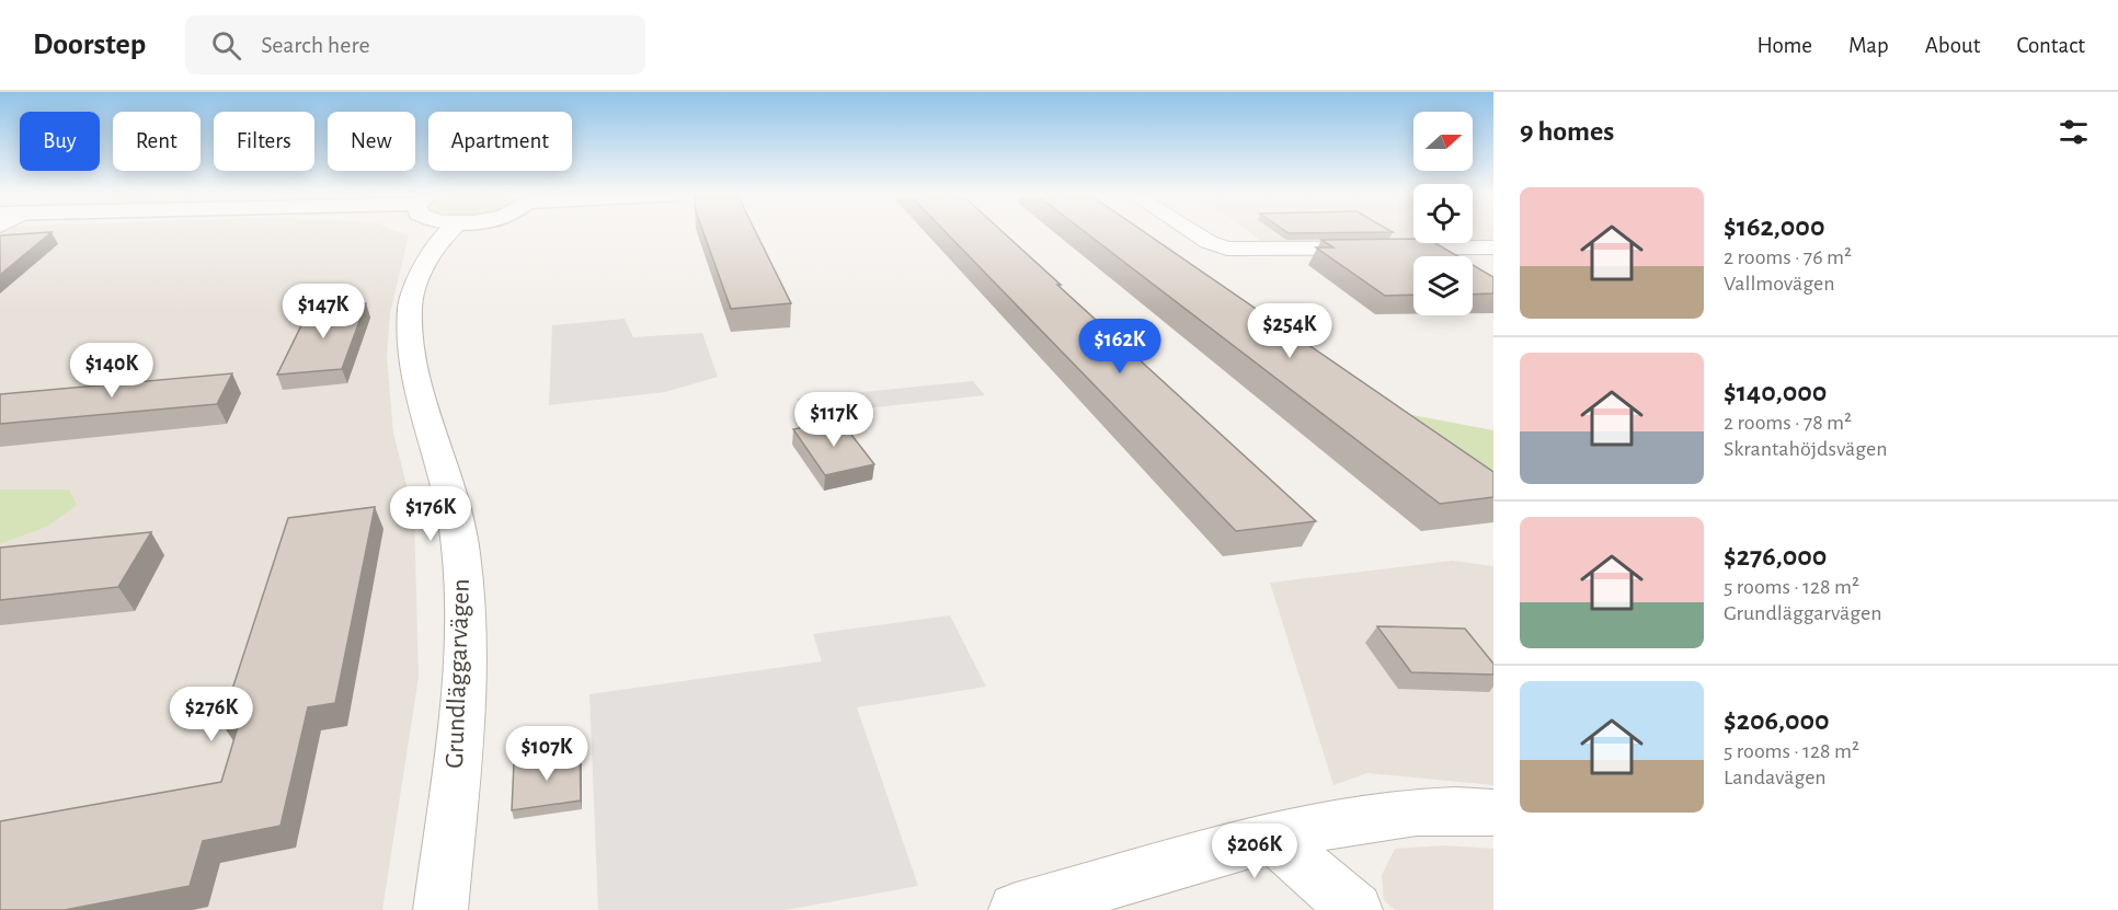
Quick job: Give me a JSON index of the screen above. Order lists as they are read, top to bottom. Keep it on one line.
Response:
{"streets":{"street":["Grundläggarvägen"]},"north":"right","page":{"header":"Doorstep","search":"Search here","nav":["Home","Map","About","Contact"],"heading":"9 homes","chip":["Buy","Rent","Filters","New","Apartment"],"list":[{"name":"$162,000","note":"2 rooms · 76 m² · Vallmovägen"},{"name":"$140,000","note":"2 rooms · 78 m² · Skrantahöjdsvägen"},{"name":"$276,000","note":"5 rooms · 128 m² · Grundläggarvägen"},{"name":"$206,000","note":"5 rooms · 128 m² · Landavägen"}],"price":["$147K","$254K","$162K","$140K","$117K","$176K","$276K","$107K","$206K"]}}
